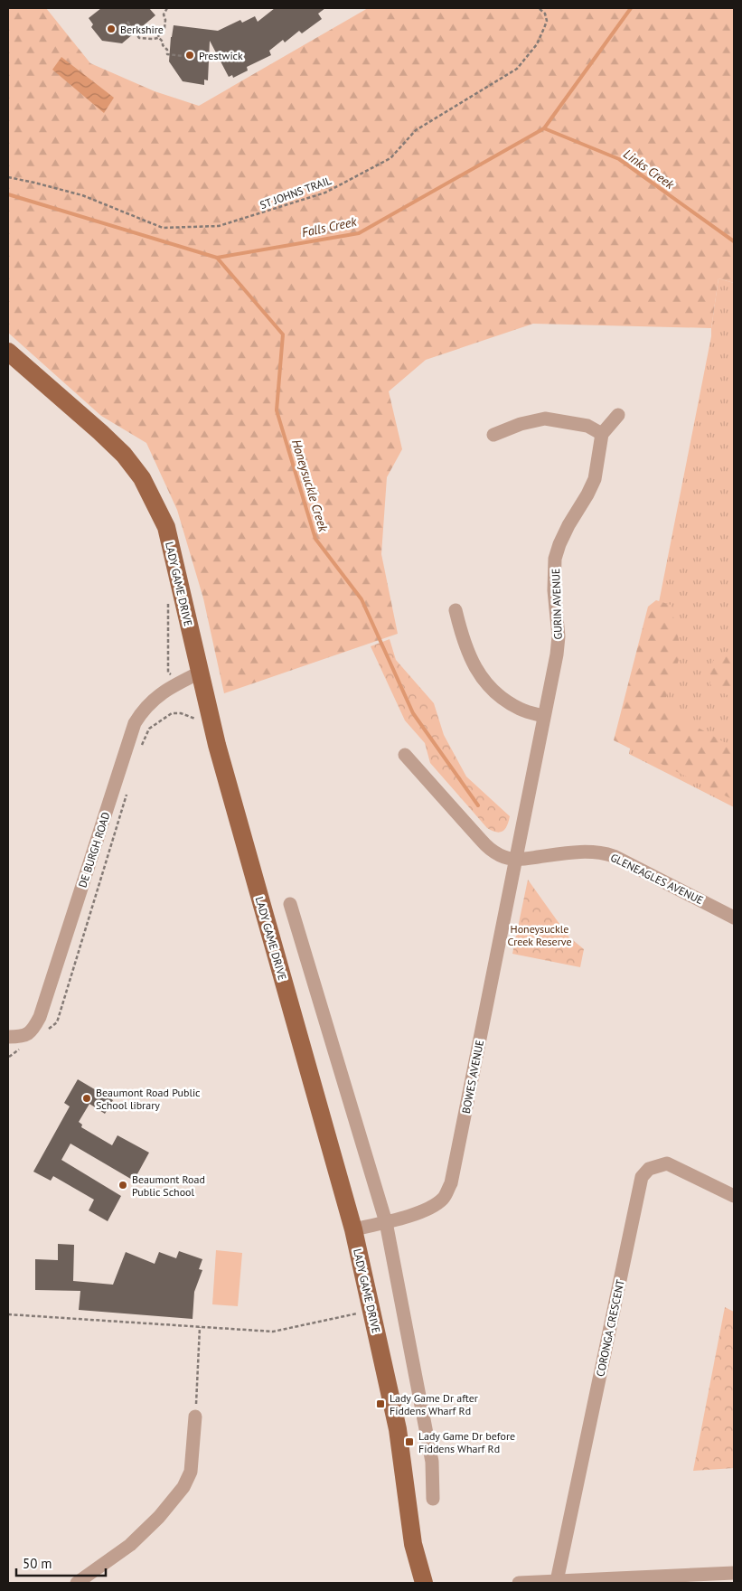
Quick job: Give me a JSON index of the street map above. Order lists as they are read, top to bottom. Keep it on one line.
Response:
{"streets":{"main road":["LADY GAME DRIVE"],"street":["GURIN AVENUE","DE BURGH ROAD","GLENEAGLES AVENUE","BOWES AVENUE","CORONGA CRESCENT"],"path":["ST JOHNS TRAIL"]},"crossings":[["LADY GAME DRIVE","DE BURGH ROAD"],["LADY GAME DRIVE","BOWES AVENUE"],["GURIN AVENUE","GLENEAGLES AVENUE"],["GURIN AVENUE","BOWES AVENUE"],["GLENEAGLES AVENUE","BOWES AVENUE"]],"water":["Links Creek","Falls Creek","Honeysuckle Creek"],"parks":["Honeysuckle Creek Reserve"],"places":{"other":["Berkshire","Prestwick","Beaumont Road Public School library","Beaumont Road Public School"],"transit":["Lady Game Dr after Fiddens Wharf Rd","Lady Game Dr before Fiddens Wharf Rd"]},"scale_bar":"50 m"}
